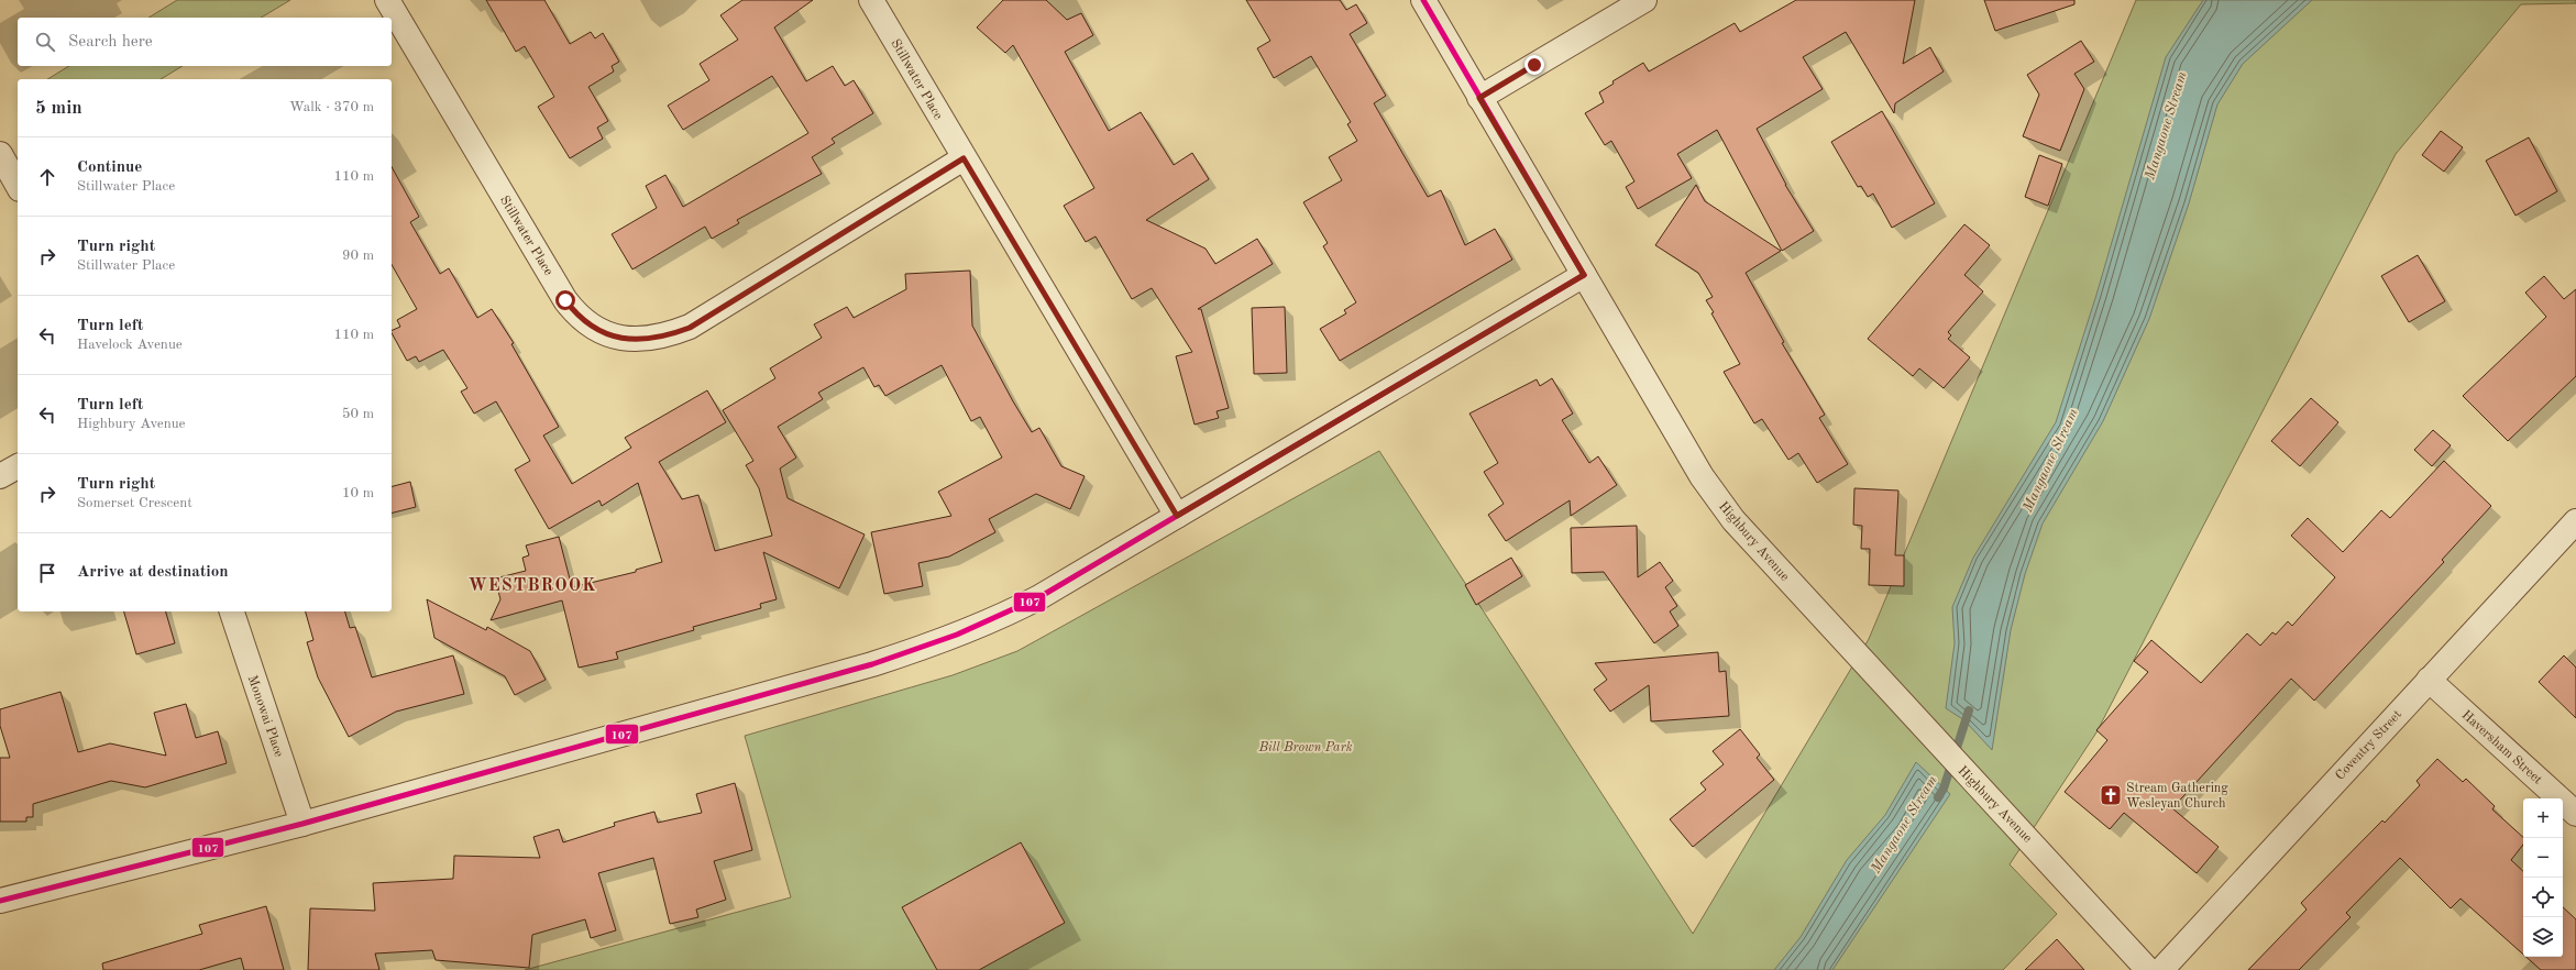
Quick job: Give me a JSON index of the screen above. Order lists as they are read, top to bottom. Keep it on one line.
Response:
{"streets":{"street":["Stillwater Place","Highbury Avenue","Monowai Place","Coventry Street","Haversham Street"]},"crossings":[["Coventry Street","Haversham Street"]],"districts":["WESTBROOK"],"water":["Mangaone Stream"],"parks":["Bill Brown Park"],"places":{"church":["Stream Gathering Wesleyan Church"]},"lines":["transit line 107"],"page":{"search":"Search here","heading":["5 min","Walk · 370 m"],"list":[["Continue","Stillwater Place","110 m"],["Turn right","Stillwater Place","90 m"],["Turn left","Havelock Avenue","110 m"],["Turn left","Highbury Avenue","50 m"],["Turn right","Somerset Crescent","10 m"],"Arrive at destination"],"map_buttons":["+","−"]}}
